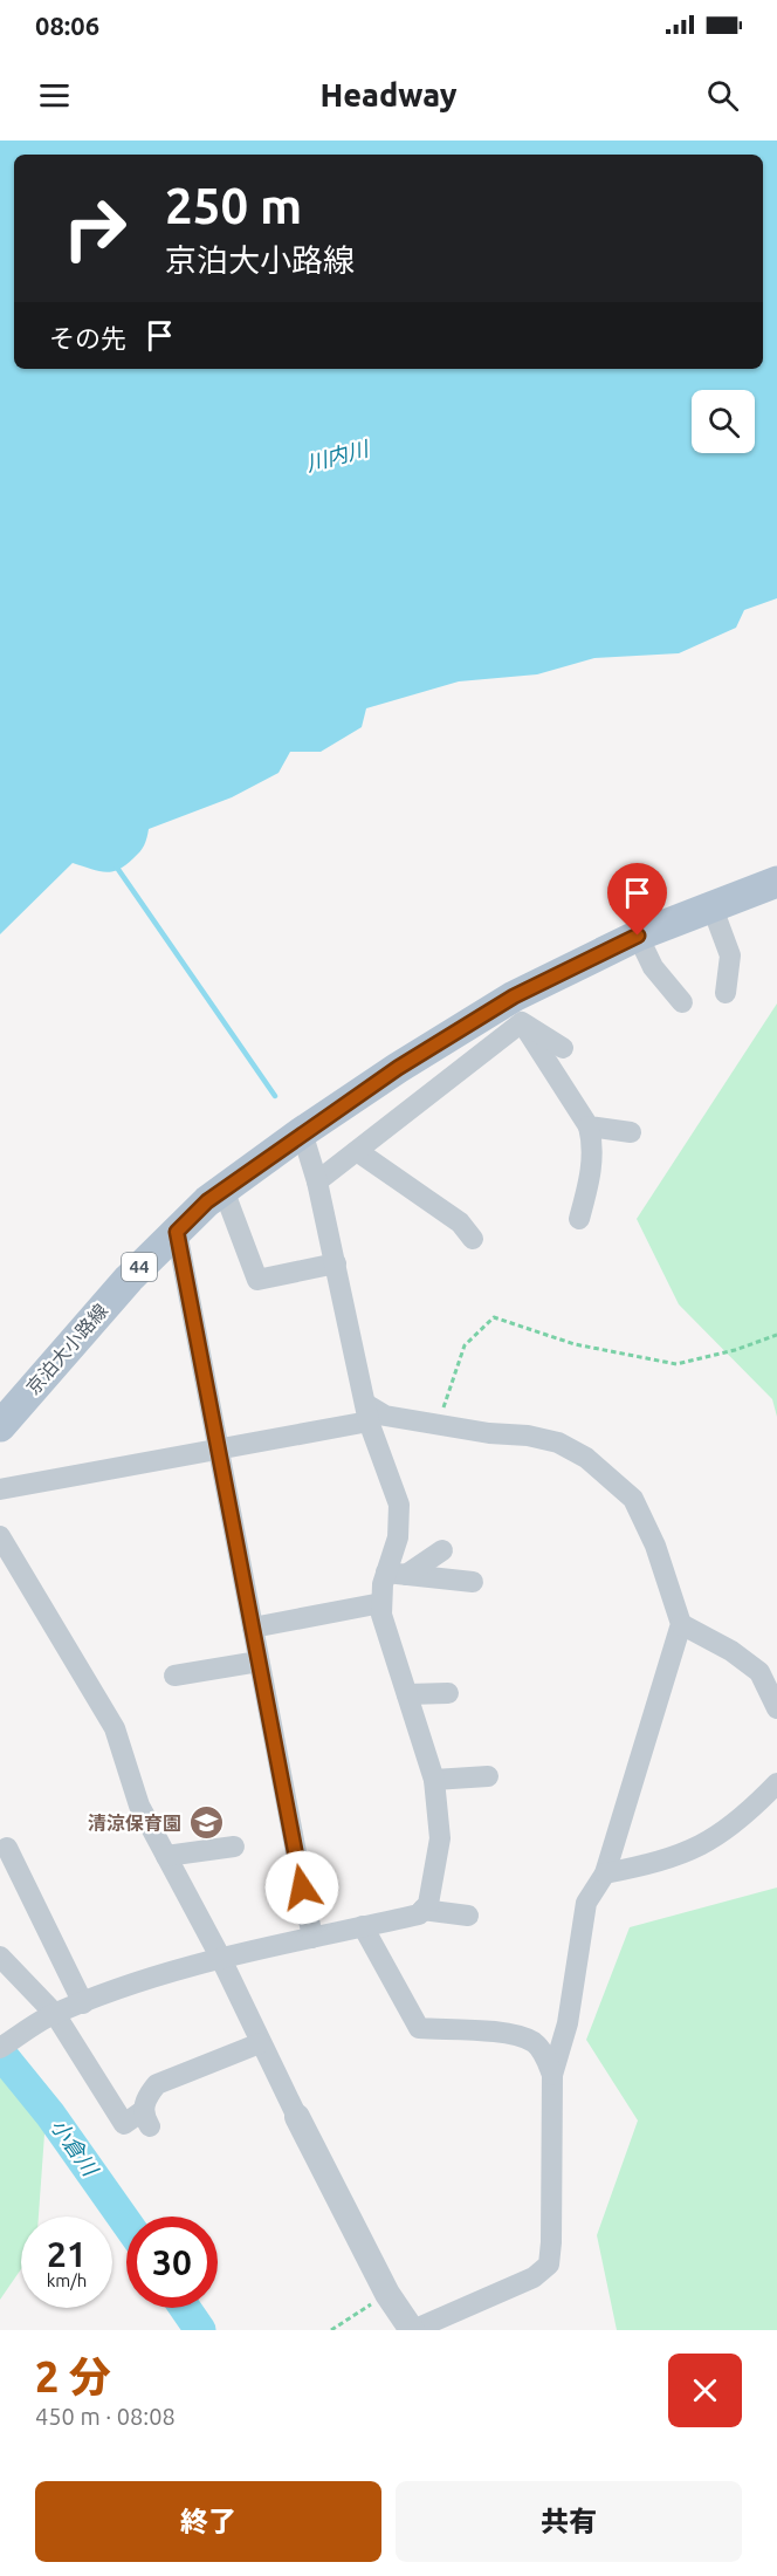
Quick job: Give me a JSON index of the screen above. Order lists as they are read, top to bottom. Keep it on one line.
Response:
{"streets":{"main road":["44","京泊大小路線"]},"water":["川内川","小倉川"],"places":{"school or university":["清涼保育園"]},"page":{"status":"08:06","header":"Headway","turn":["250 m","京泊大小路線"],"then":"その先","speed":"21 km/h","limit":"30","heading":["2 分","450 m · 08:08"],"buttons":["終了","共有"]}}
